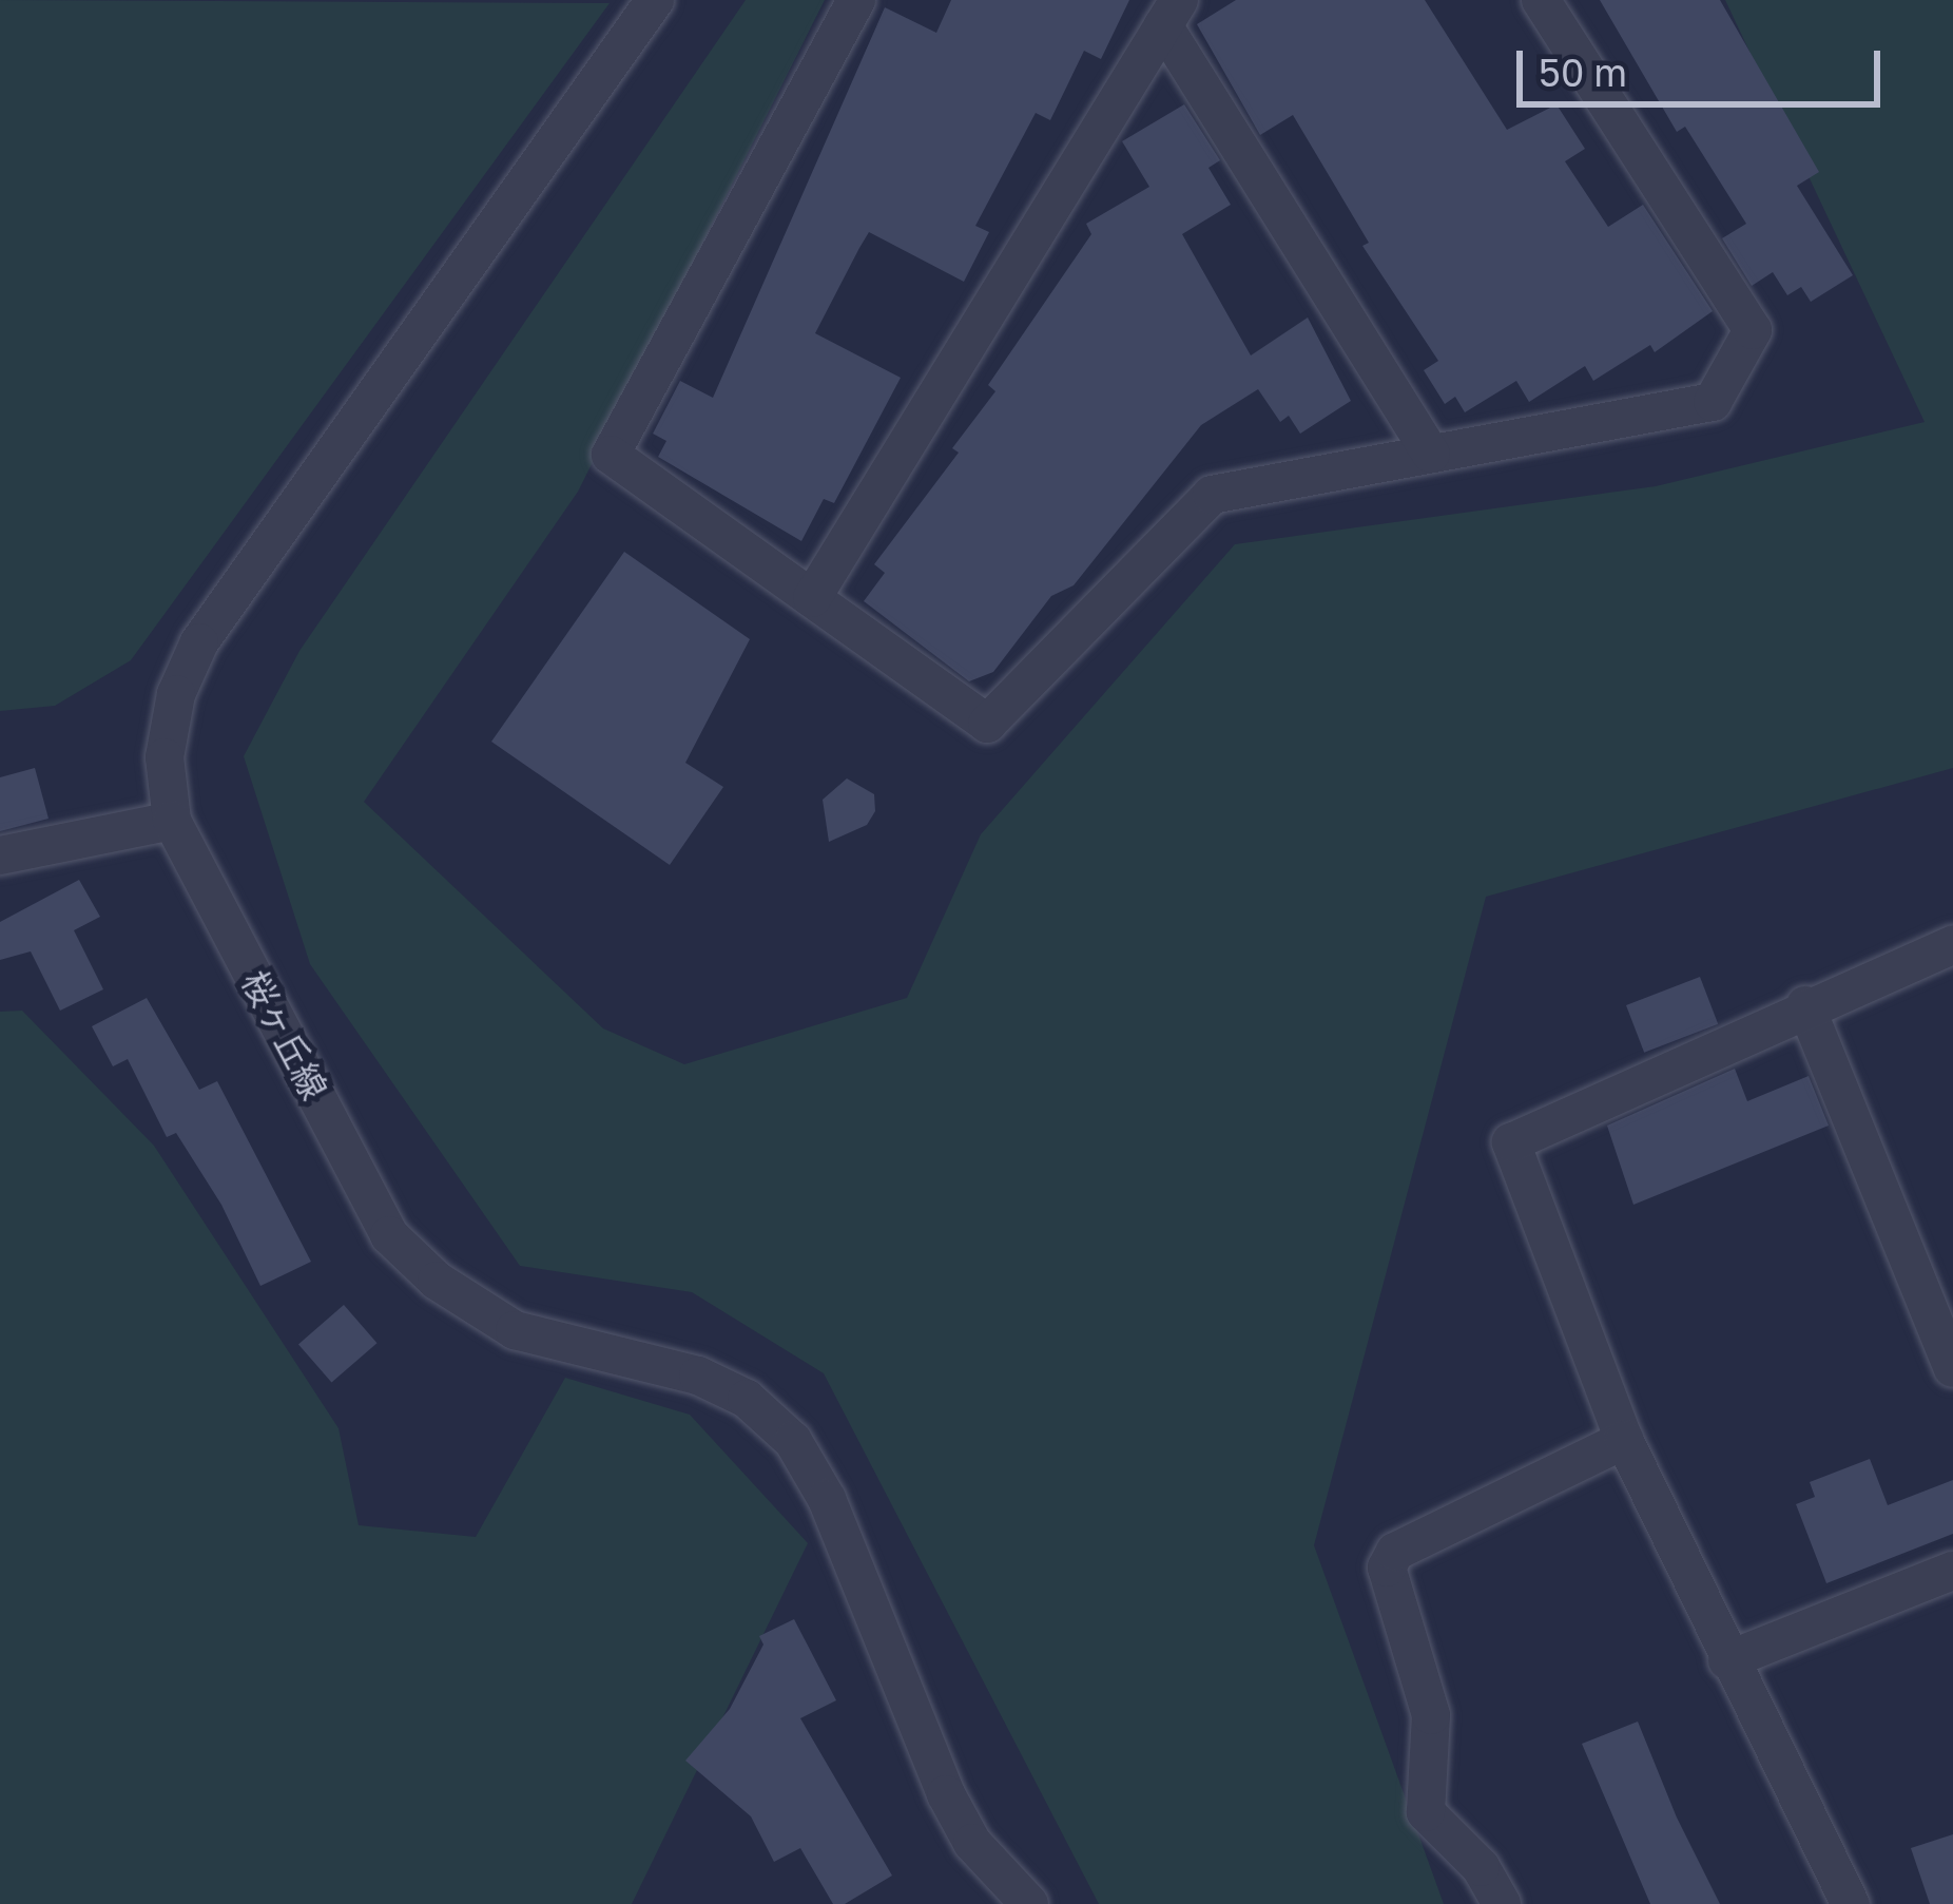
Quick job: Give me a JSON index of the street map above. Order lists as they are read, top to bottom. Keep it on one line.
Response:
{"streets":{"street":["桜ヶ丘線"]},"scale_bar":"50 m"}
